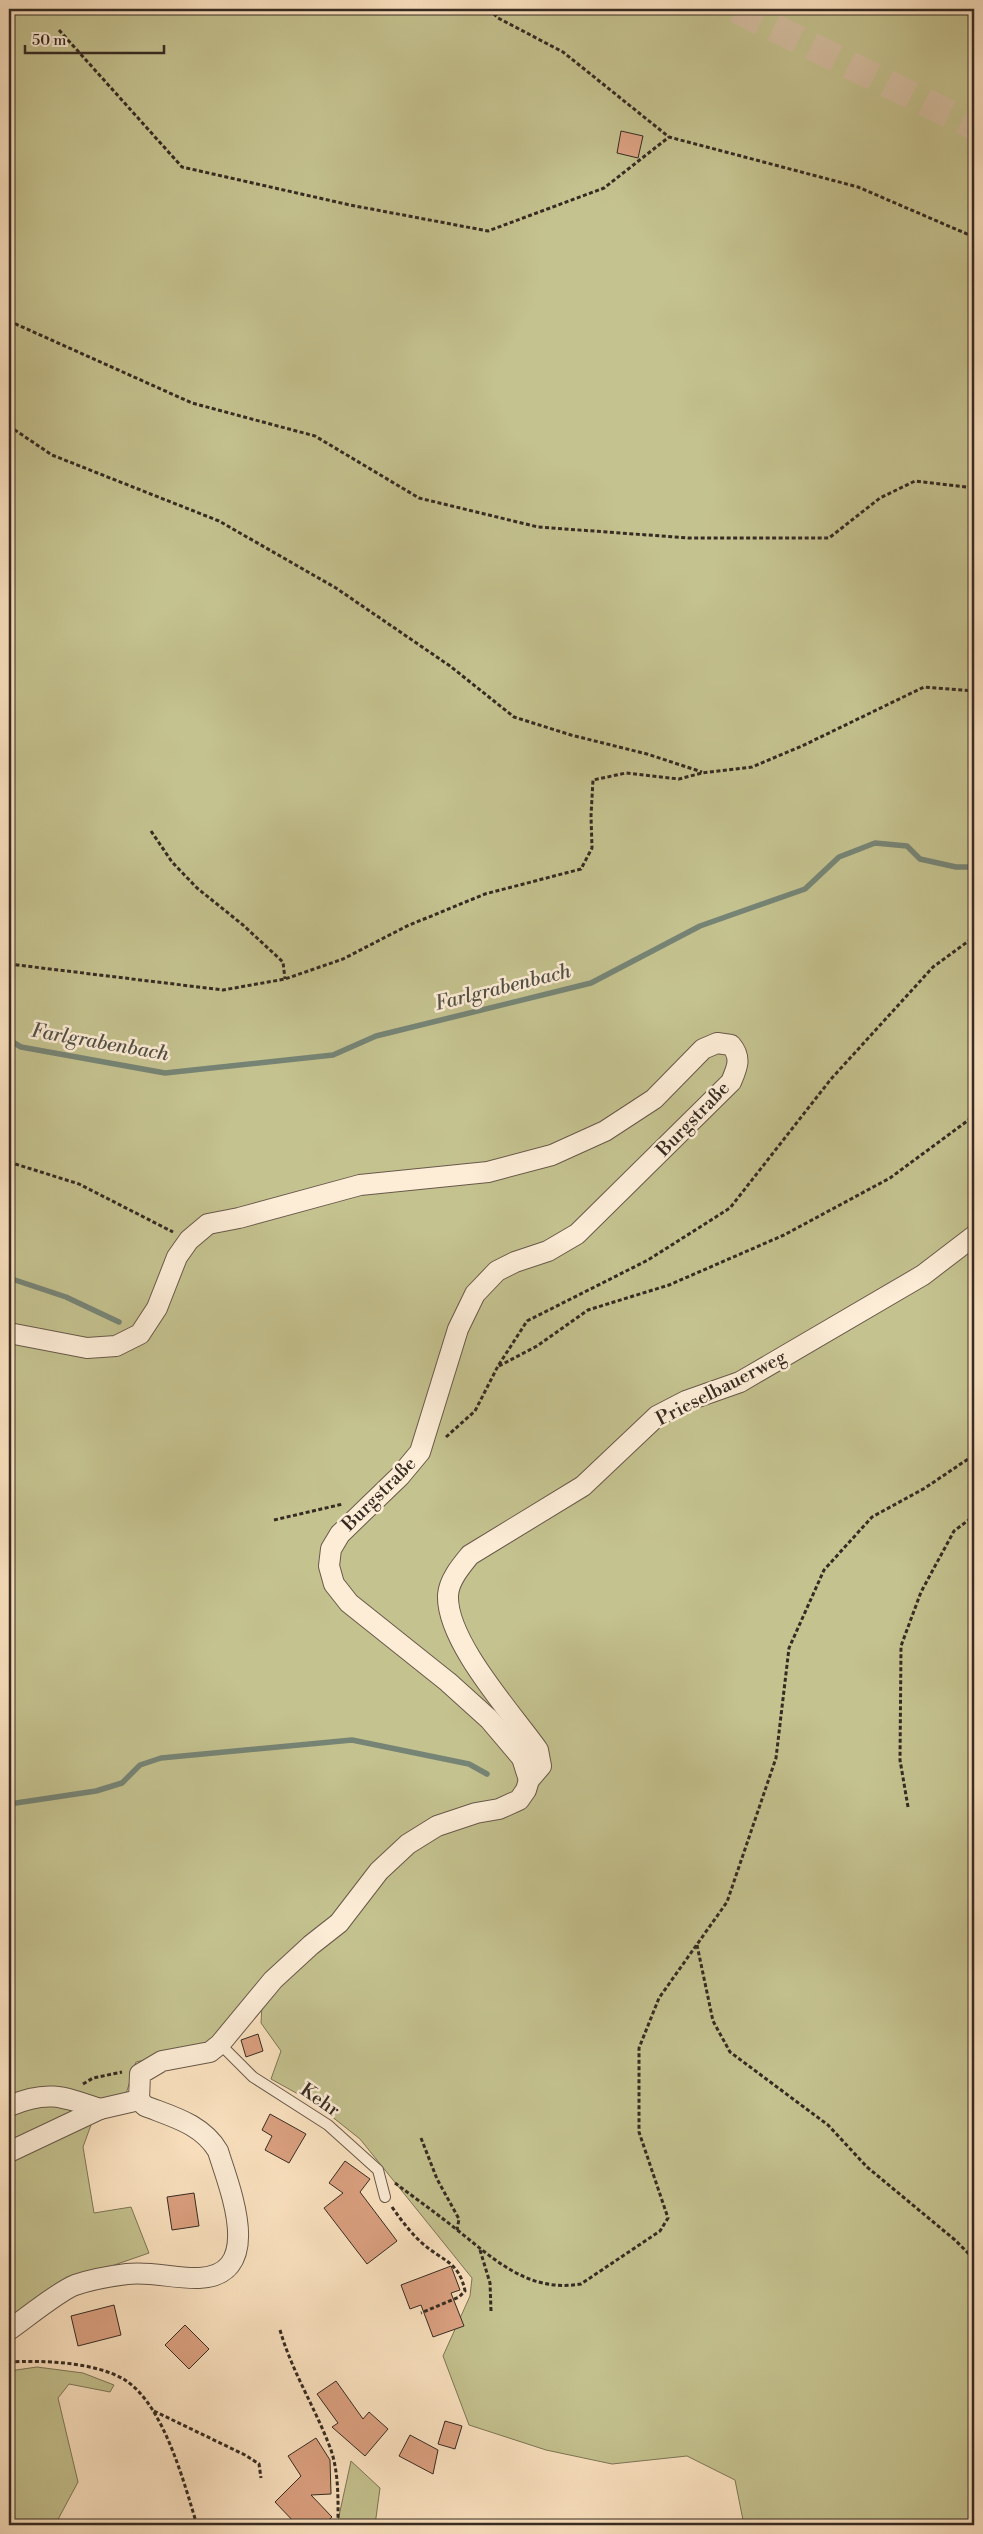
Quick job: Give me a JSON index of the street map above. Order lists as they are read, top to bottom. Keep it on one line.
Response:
{"streets":{"street":["Burgstraße","Prieselbauerweg"],"lane":["Kehr"]},"crossings":[["Burgstraße","Prieselbauerweg"],["Prieselbauerweg","Kehr"]],"water":["Farlgrabenbach"],"scale_bar":"50 m"}
